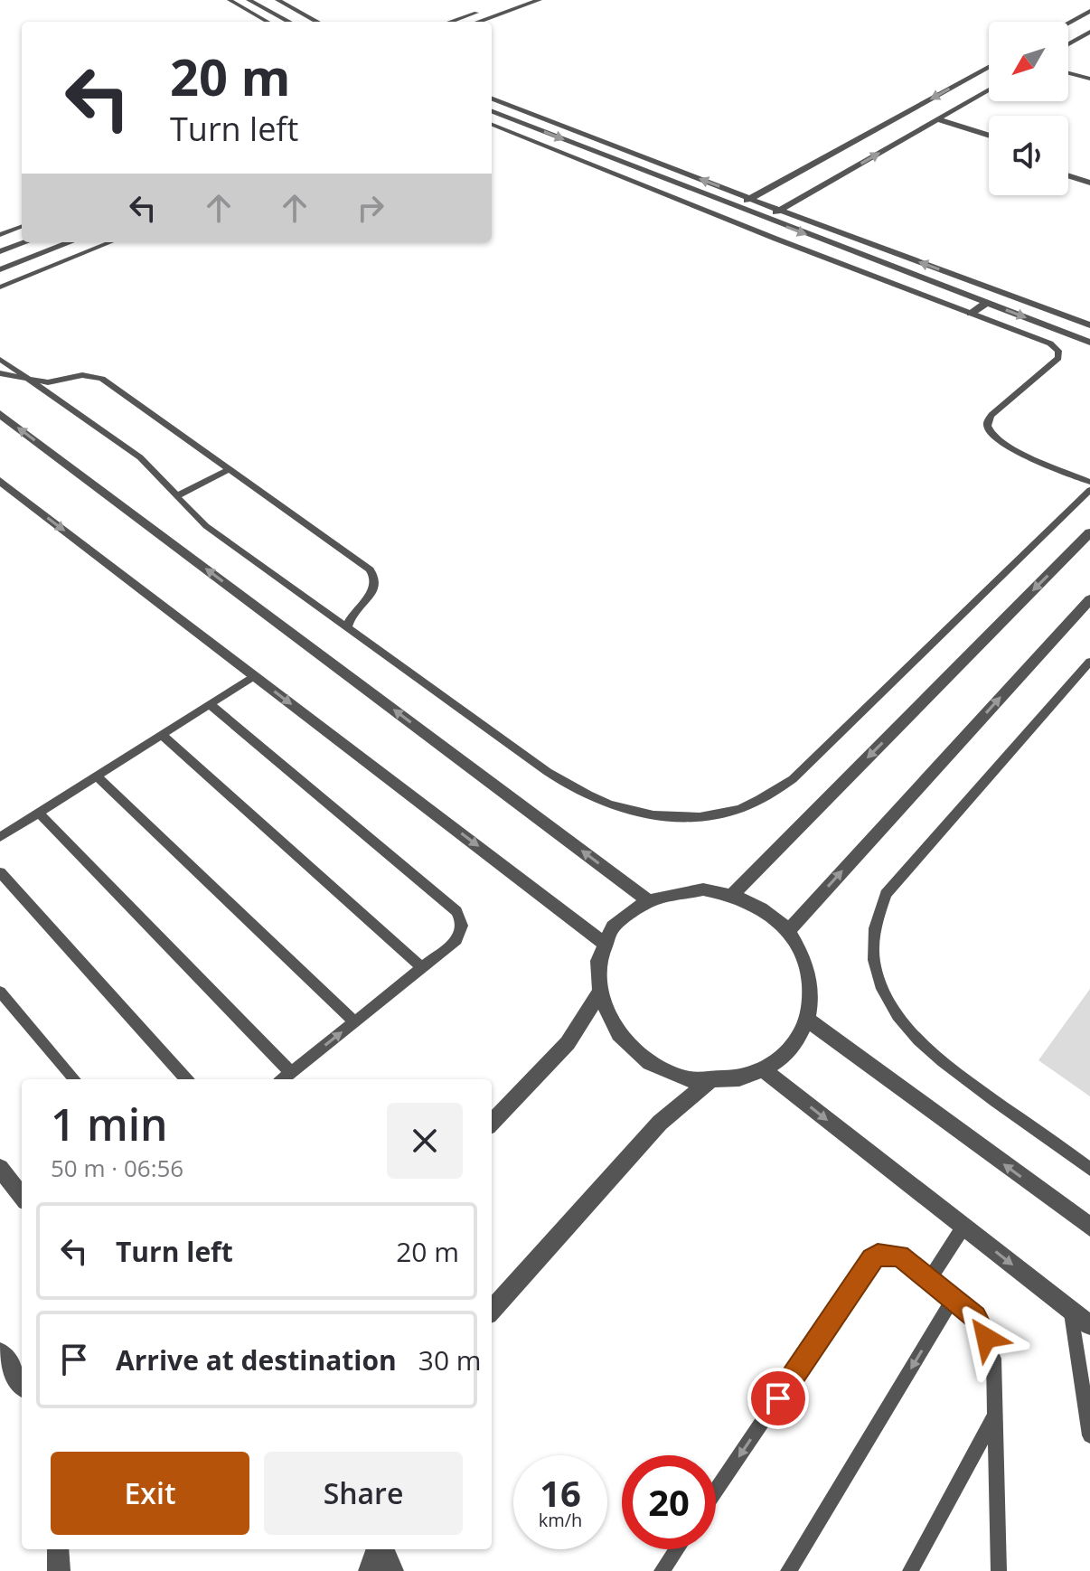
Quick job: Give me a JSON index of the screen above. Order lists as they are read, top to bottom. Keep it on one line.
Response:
{"north":"bottom left","page":{"turn":["20 m","Turn left"],"heading":["1 min","50 m · 06:56"],"list":[{"name":"Turn left","value":"20 m"},{"name":"Arrive at destination","value":"30 m"}],"buttons":["Exit","Share"],"speed":"16 km/h","limit":"20"}}
